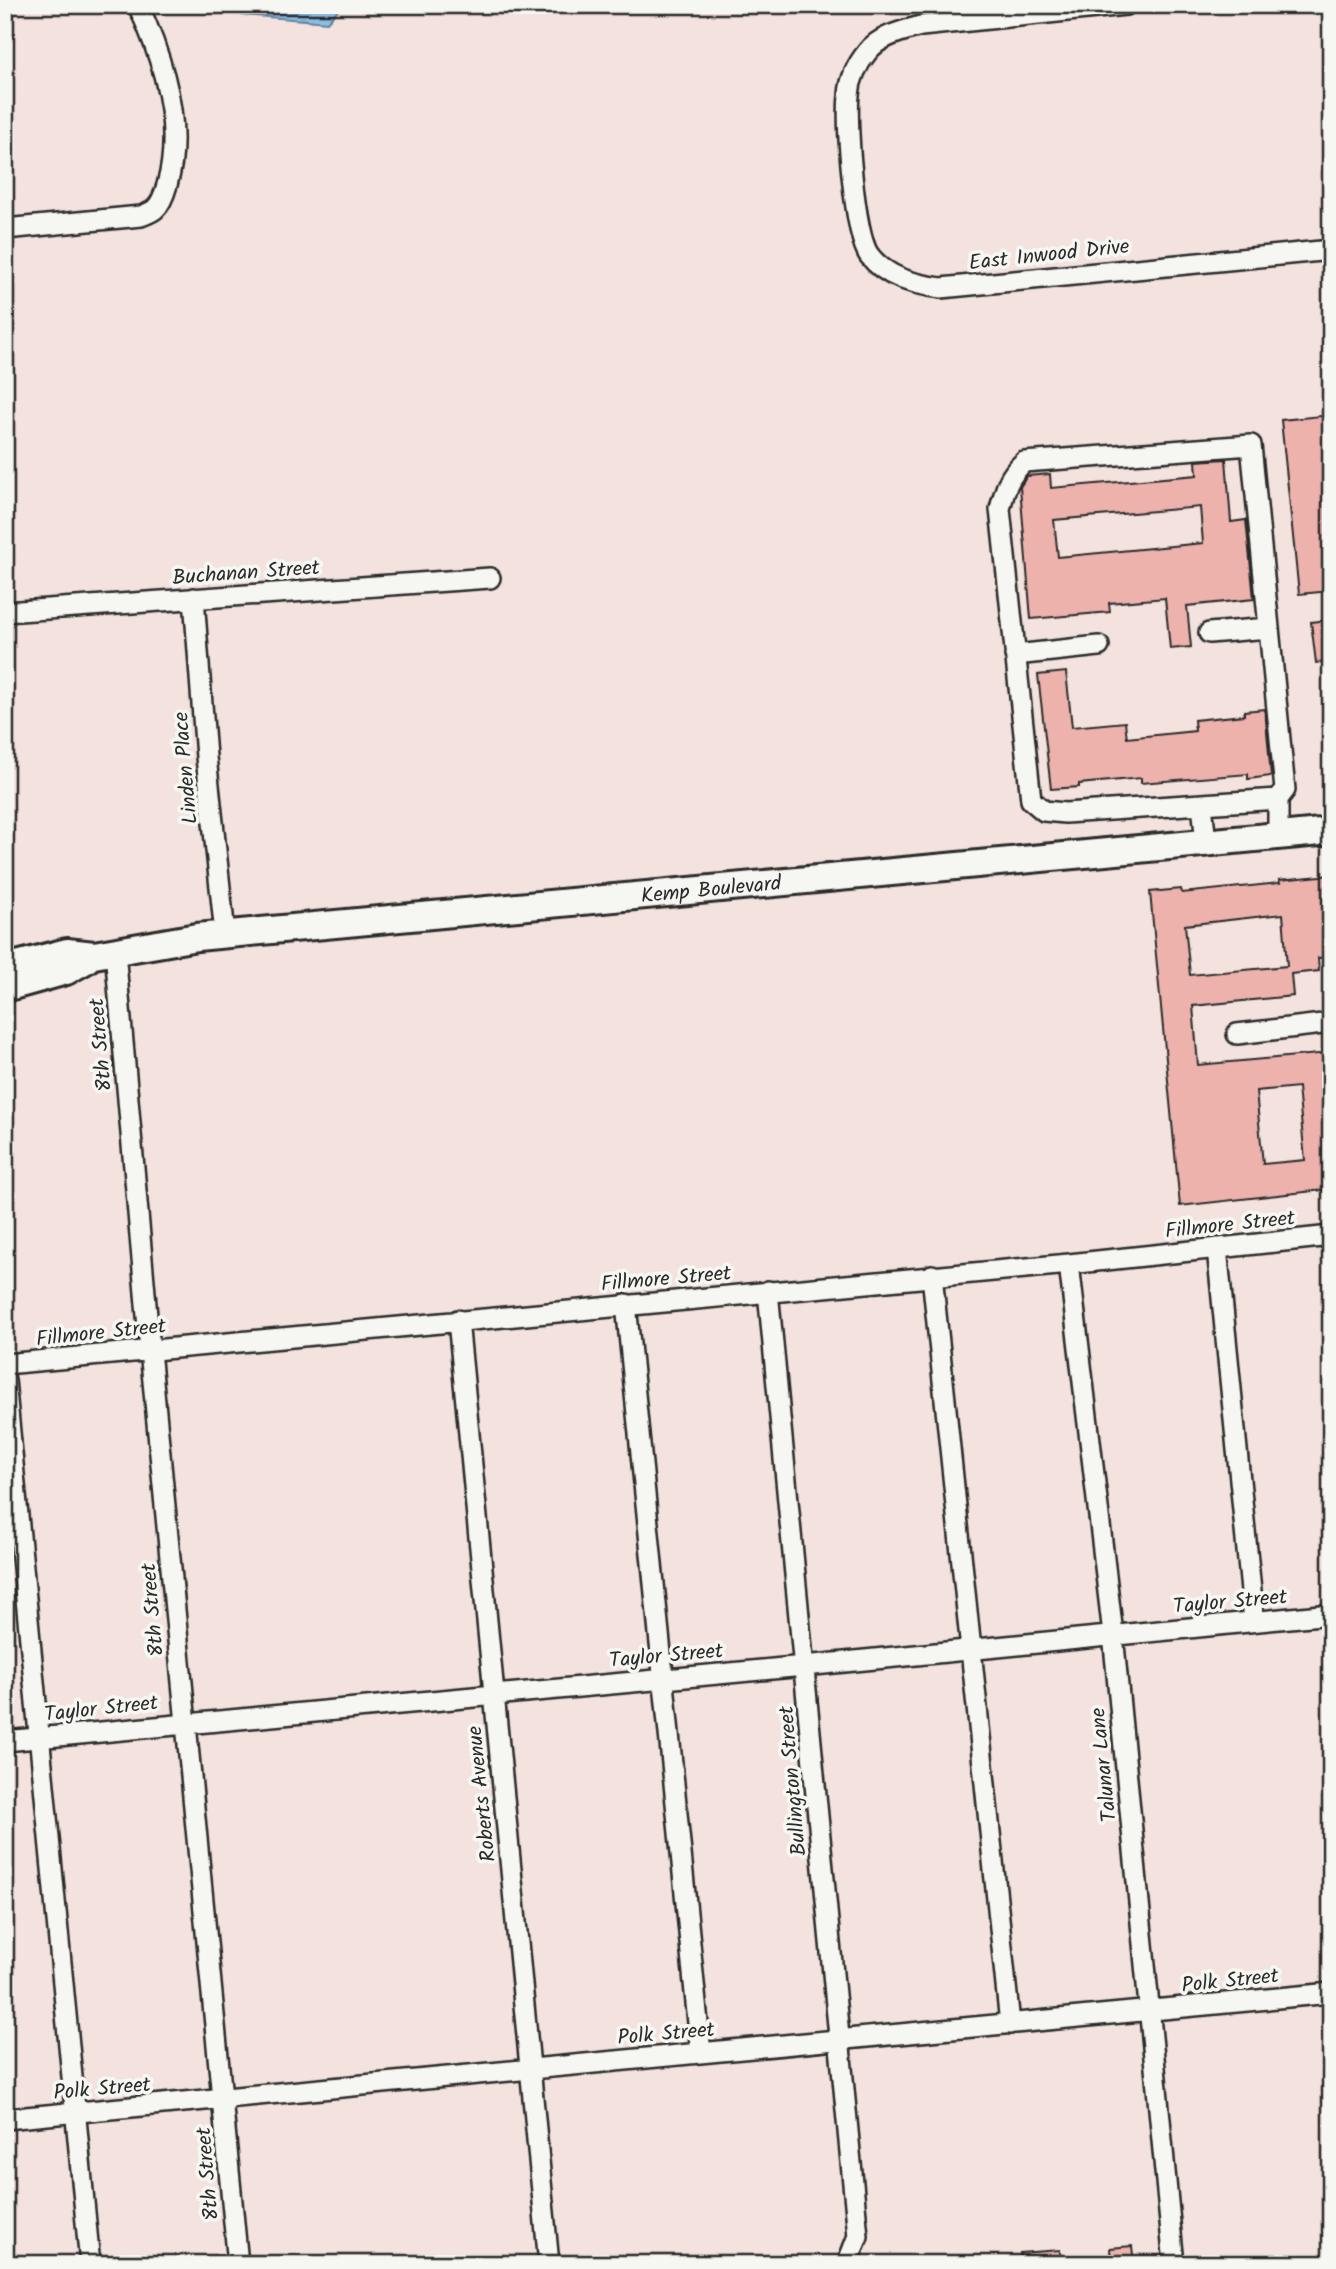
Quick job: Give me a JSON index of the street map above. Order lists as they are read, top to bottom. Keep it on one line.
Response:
{"streets":{"main road":["Kemp Boulevard"],"street":["East Inwood Drive","Buchanan Street","Linden Place","8th Street","Fillmore Street","Taylor Street","Talunar Lane","Bullington Street","Roberts Avenue","Polk Street"]},"crossings":[["Buchanan Street","Linden Place"],["Linden Place","Kemp Boulevard"],["Kemp Boulevard","8th Street"],["8th Street","Fillmore Street"],["8th Street","Taylor Street"],["8th Street","Polk Street"],["Fillmore Street","Talunar Lane"],["Fillmore Street","Bullington Street"],["Fillmore Street","Roberts Avenue"],["Taylor Street","Talunar Lane"],["Taylor Street","Bullington Street"],["Taylor Street","Roberts Avenue"],["Talunar Lane","Polk Street"],["Bullington Street","Polk Street"],["Roberts Avenue","Polk Street"]]}
